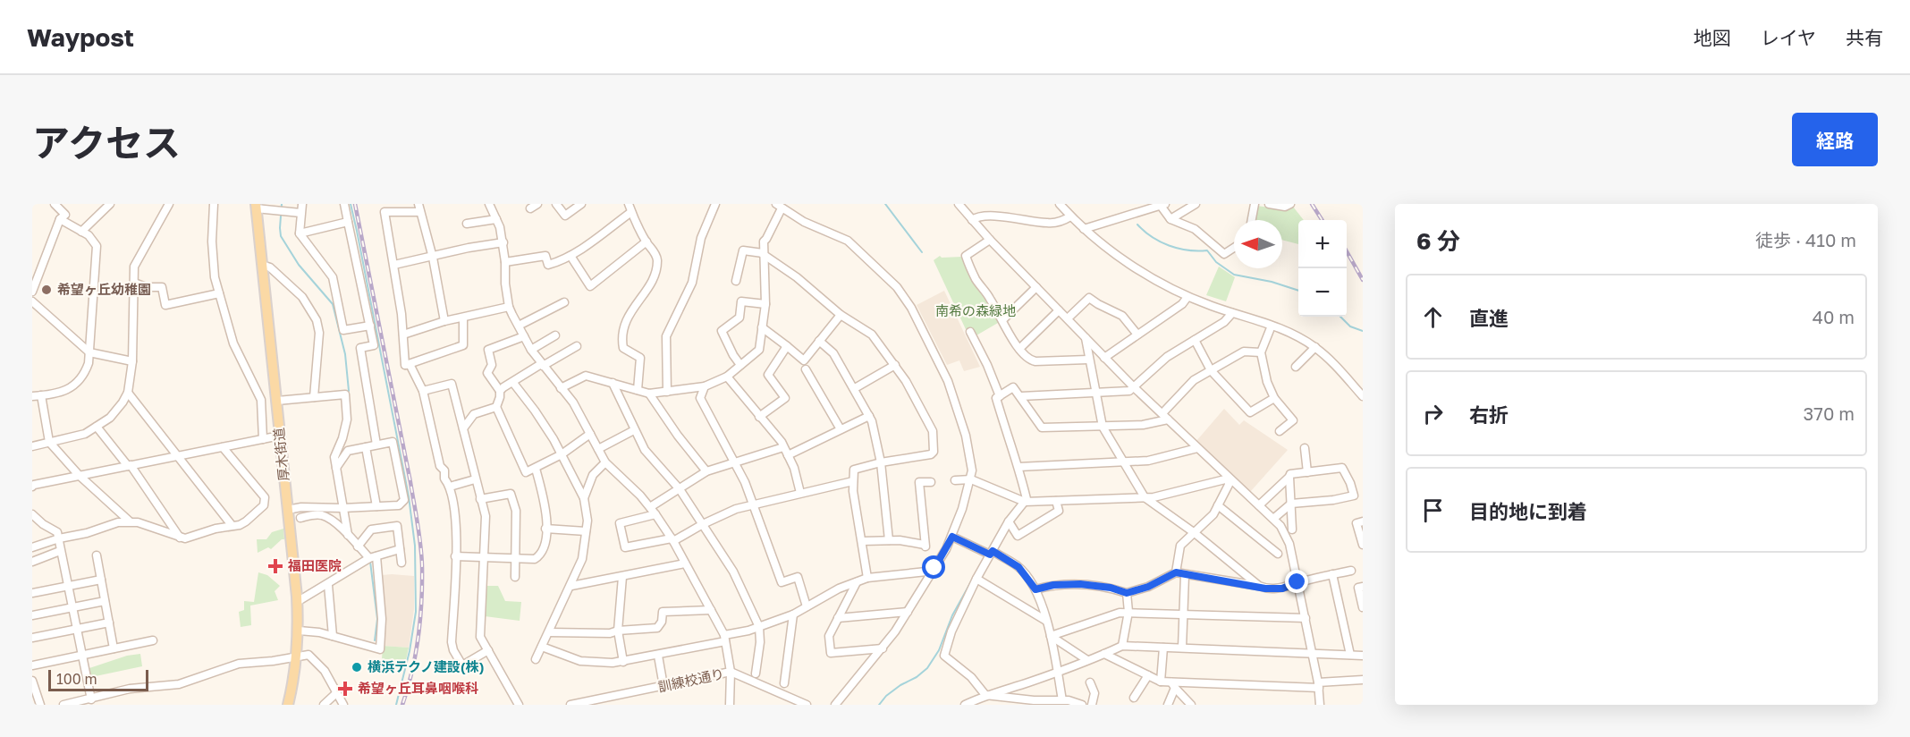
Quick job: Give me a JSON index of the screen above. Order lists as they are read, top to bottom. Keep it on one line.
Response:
{"streets":{"main road":["厚木街道"],"street":["訓練校通り"]},"parks":["南希の森緑地"],"places":{"other":["希望ヶ丘幼稚園","横浜テクノ建設(株)"],"health":["福田医院","希望ヶ丘耳鼻咽喉科"]},"scale_bar":"100 m","north":"left","page":{"header":"Waypost","nav":["地図","レイヤ","共有"],"title":"アクセス","buttons":"経路","heading":["6 分","徒歩 · 410 m"],"map_buttons":["+","−"],"list":[["直進","40 m"],["右折","370 m"],"目的地に到着"],"scale":"100 m"}}
